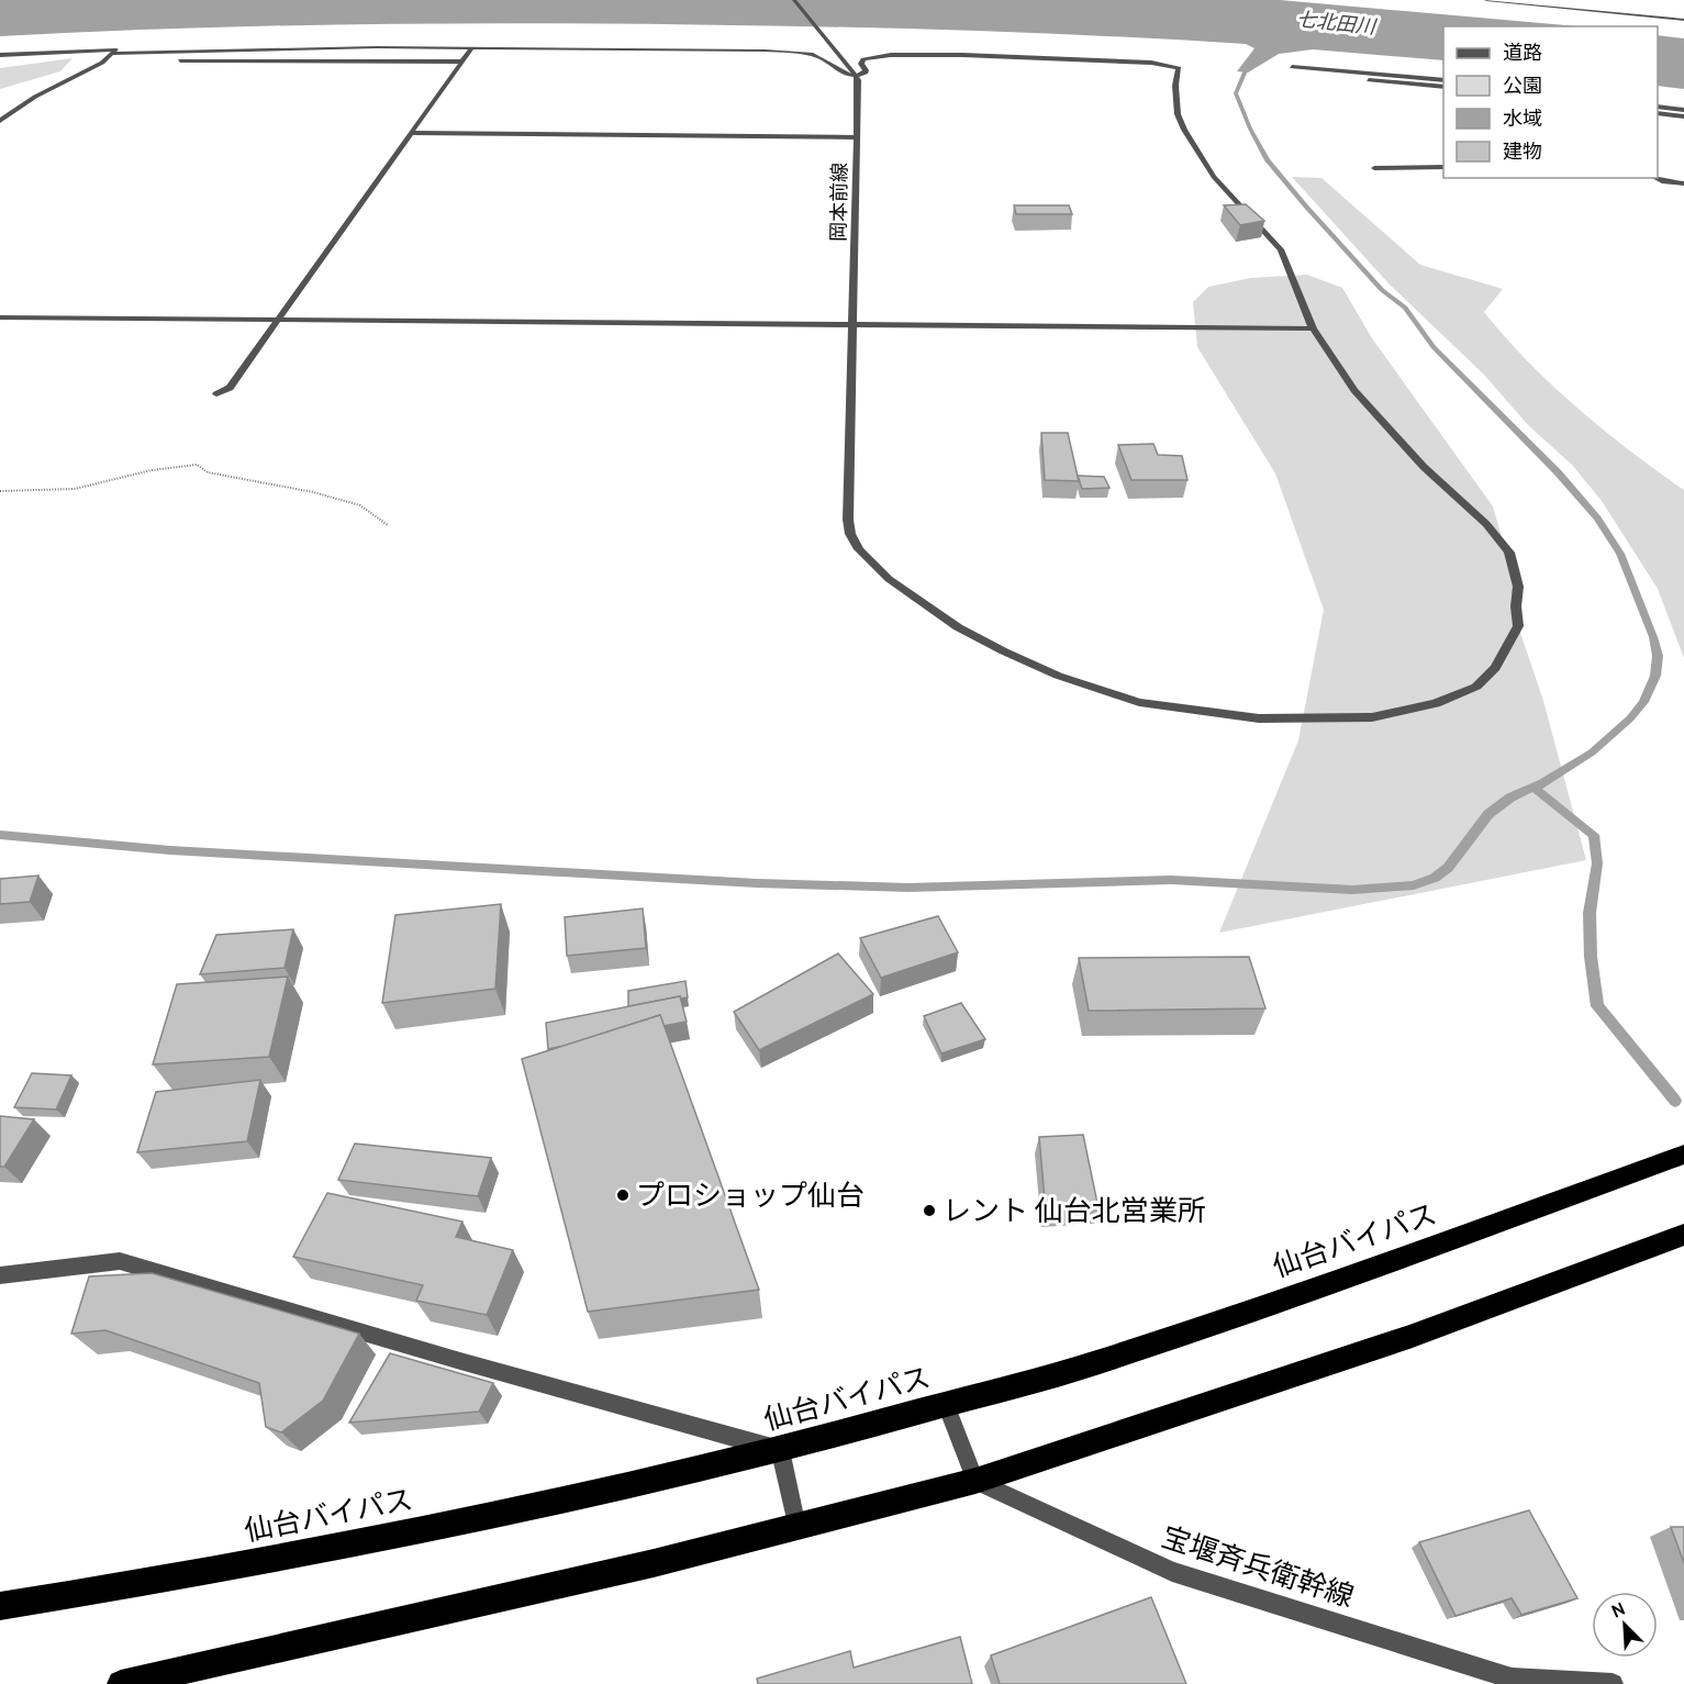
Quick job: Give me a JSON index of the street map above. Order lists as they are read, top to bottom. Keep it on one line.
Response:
{"streets":{"highway":["仙台バイパス"],"street":["岡本前線","宝堰斉兵衛幹線"]},"water":["七北田川"],"places":["プロショップ仙台","レント 仙台北営業所"],"legend":["道路","公園","水域","建物"],"north":"top left"}
